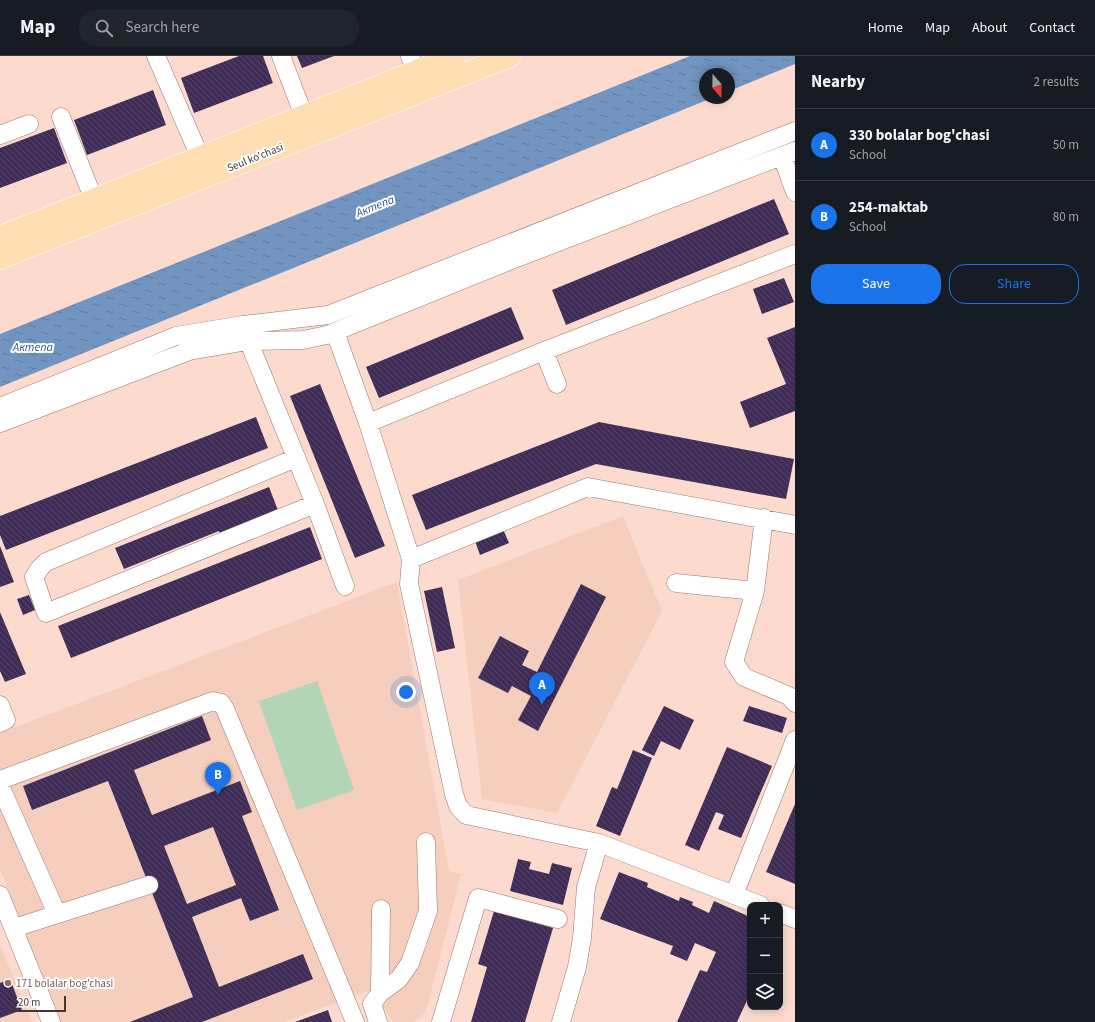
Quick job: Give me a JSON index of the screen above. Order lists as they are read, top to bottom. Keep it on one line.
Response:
{"streets":{"main road":["Seul ko'chasi"]},"water":["Актепа"],"places":["171 bolalar bog'chasi"],"scale_bar":"20 m","north":"bottom","page":{"header":"Map","search":"Search here","nav":["Home","Map","About","Contact"],"heading":["Nearby","2 results"],"list":[{"mark":"A","name":"330 bolalar bog'chasi","note":"School","value":"50 m"},{"mark":"B","name":"254-maktab","note":"School","value":"80 m"}],"buttons":["Save","Share"],"pins":["A","B"],"map_buttons":["+","−"],"scale":"20 m"}}
